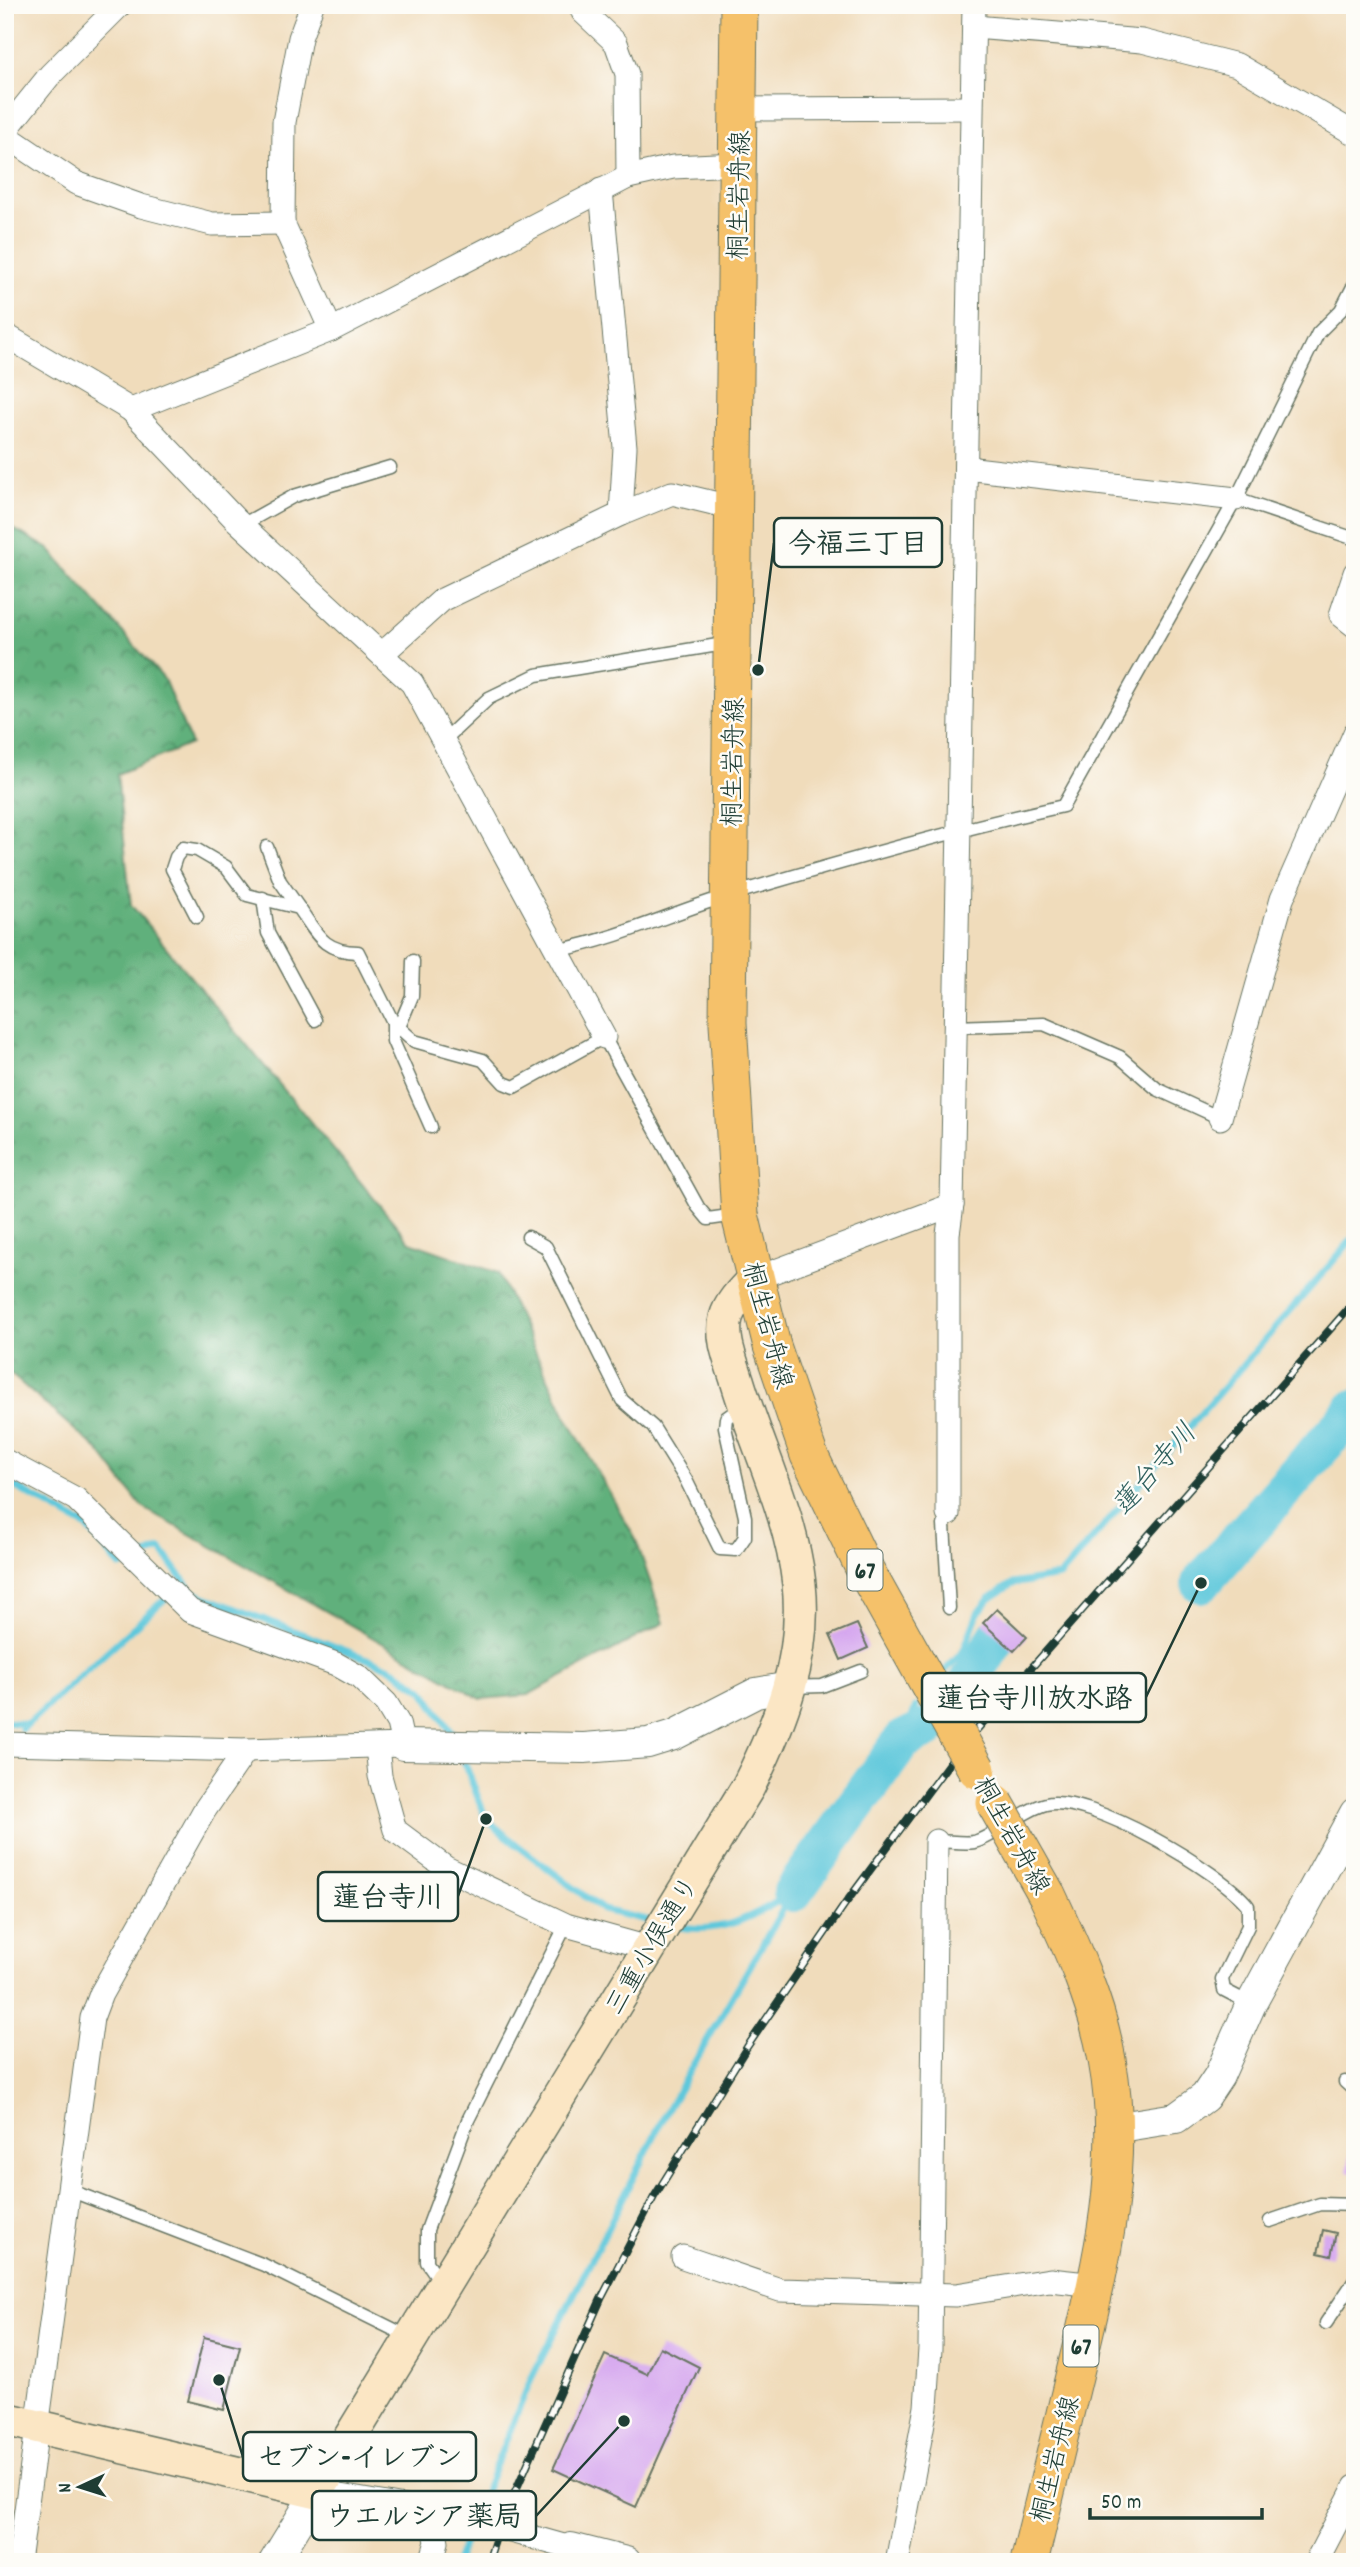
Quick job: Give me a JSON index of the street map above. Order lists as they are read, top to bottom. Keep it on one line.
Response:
{"streets":{"main road":["桐生岩舟線","67","三重小俣通り"]},"crossings":[["桐生岩舟線","三重小俣通り"]],"water":["蓮台寺川"],"places":["今福三丁目","蓮台寺川放水路","蓮台寺川","セブン-イレブン","ウエルシア薬局"],"scale_bar":"50 m","north":"left"}
